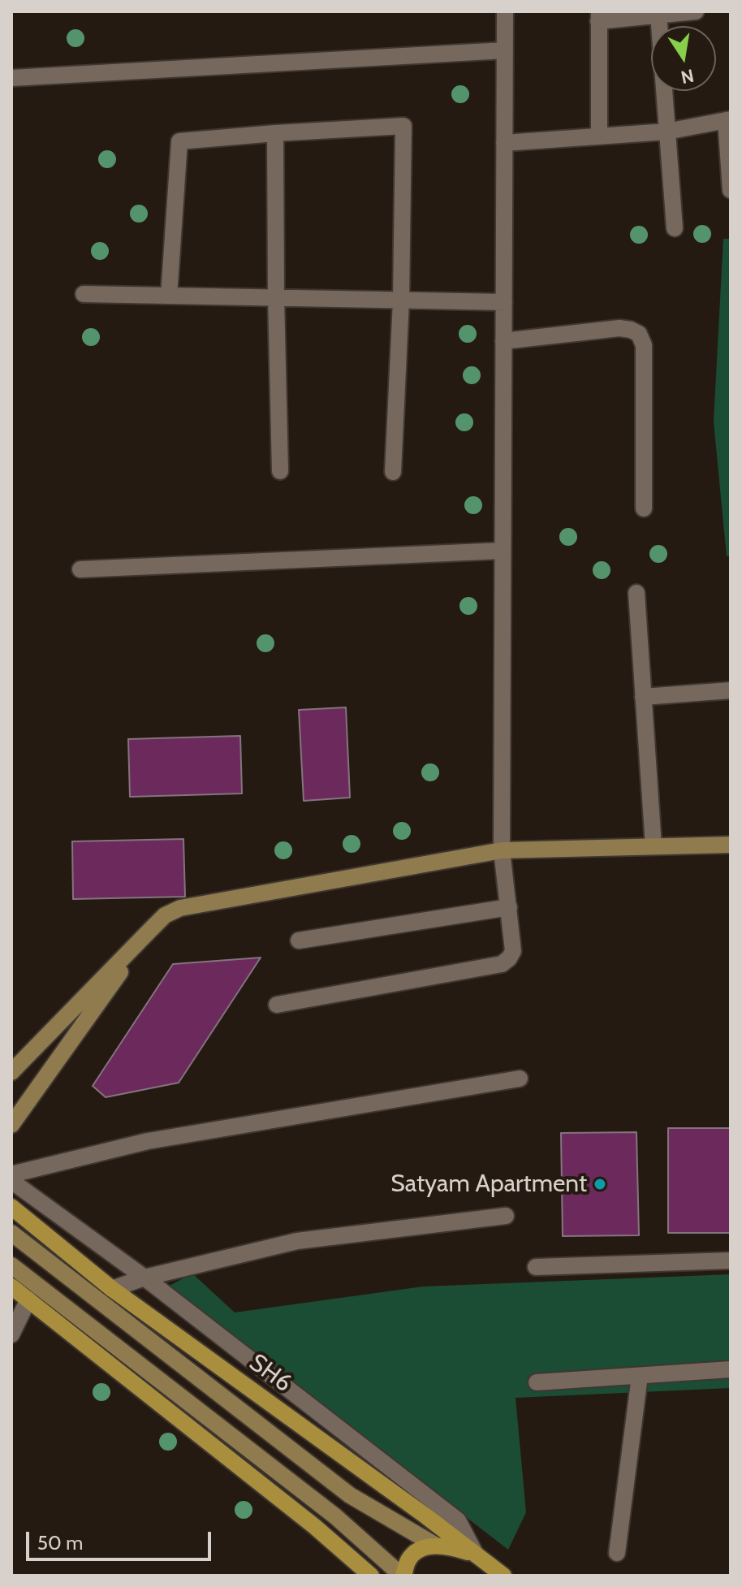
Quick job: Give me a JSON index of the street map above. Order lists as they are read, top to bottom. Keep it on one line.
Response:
{"streets":{"main road":["SH6"]},"places":["Satyam Apartment"],"scale_bar":"50 m","north":"bottom"}
